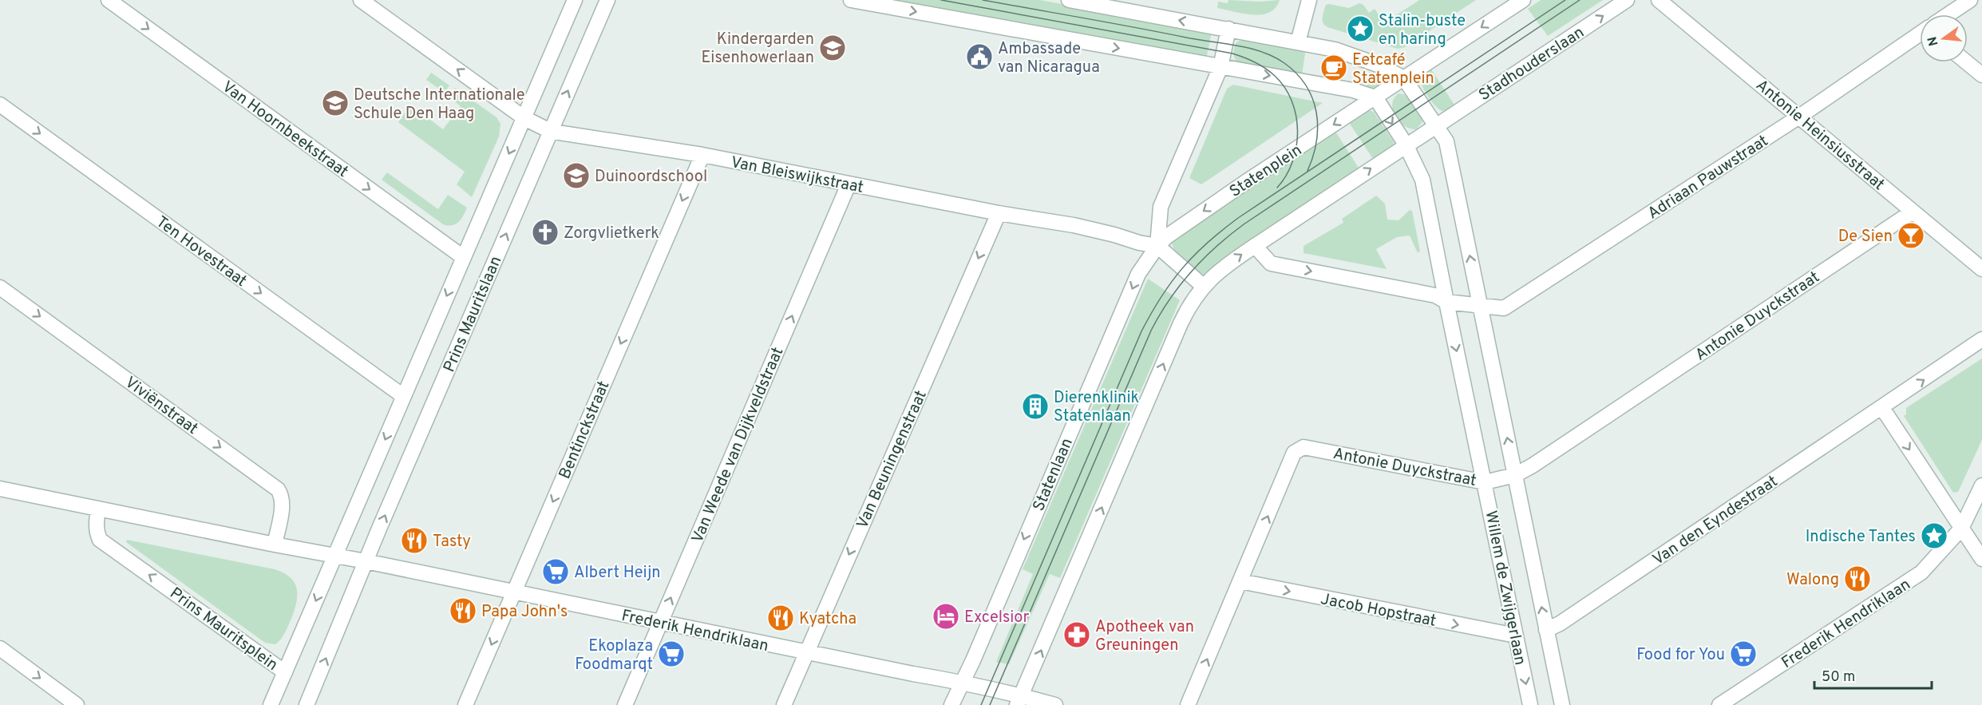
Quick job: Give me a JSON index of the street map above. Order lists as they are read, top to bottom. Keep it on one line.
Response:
{"streets":{"street":["Stadhouderslaan","Van Hoornbeekstraat","Antonie Heinsiusstraat","Statenplein","Van Bleiswijkstraat","Adriaan Pauwstraat","Ten Hovestraat","Prins Mauritslaan","Antonie Duyckstraat","Viviënstraat","Bentinckstraat","Van Weede van Dijkveldstraat","Van Beuningenstraat","Statenlaan","Van den Eyndestraat","Willem de Zwijgerlaan","Jacob Hopstraat","Frederik Hendriklaan","Prins Mauritsplein"]},"crossings":[["Van Hoornbeekstraat","Prins Mauritslaan"],["Antonie Heinsiusstraat","Adriaan Pauwstraat"],["Antonie Heinsiusstraat","Antonie Duyckstraat"],["Statenplein","Van Bleiswijkstraat"],["Statenplein","Statenlaan"],["Van Bleiswijkstraat","Prins Mauritslaan"],["Van Bleiswijkstraat","Bentinckstraat"],["Van Bleiswijkstraat","Van Weede van Dijkveldstraat"],["Van Bleiswijkstraat","Van Beuningenstraat"],["Van Bleiswijkstraat","Statenlaan"],["Adriaan Pauwstraat","Willem de Zwijgerlaan"],["Ten Hovestraat","Prins Mauritslaan"],["Prins Mauritslaan","Frederik Hendriklaan"],["Prins Mauritslaan","Prins Mauritsplein"],["Antonie Duyckstraat","Willem de Zwijgerlaan"],["Antonie Duyckstraat","Jacob Hopstraat"],["Bentinckstraat","Frederik Hendriklaan"],["Van Weede van Dijkveldstraat","Frederik Hendriklaan"],["Van Beuningenstraat","Frederik Hendriklaan"],["Statenlaan","Frederik Hendriklaan"],["Van den Eyndestraat","Willem de Zwijgerlaan"],["Willem de Zwijgerlaan","Jacob Hopstraat"],["Frederik Hendriklaan","Prins Mauritsplein"]],"one_way":["Van Hoornbeekstraat","Ten Hovestraat","Viviënstraat","Bentinckstraat","Van Weede van Dijkveldstraat","Van Beuningenstraat","Jacob Hopstraat"],"places":{"place":["Stalin-buste en haring","Indische Tantes"],"school or university":["Kindergarden Eisenhowerlaan","Deutsche Internationale Schule Den Haag","Duinoordschool"],"public building":["Ambassade van Nicaragua"],"cafe":["Eetcafé Statenplein"],"church":["Zorgvlietkerk"],"bar":["De Sien"],"building":["Dierenklinik Statenlaan"],"restaurant":["Tasty","Walong","Papa John's","Kyatcha"],"supermarket":["Albert Heijn","Ekoplaza Foodmarqt","Food for You"],"hotel":["Excelsior"],"pharmacy":["Apotheek van Greuningen"]},"scale_bar":"50 m","north":"left"}
